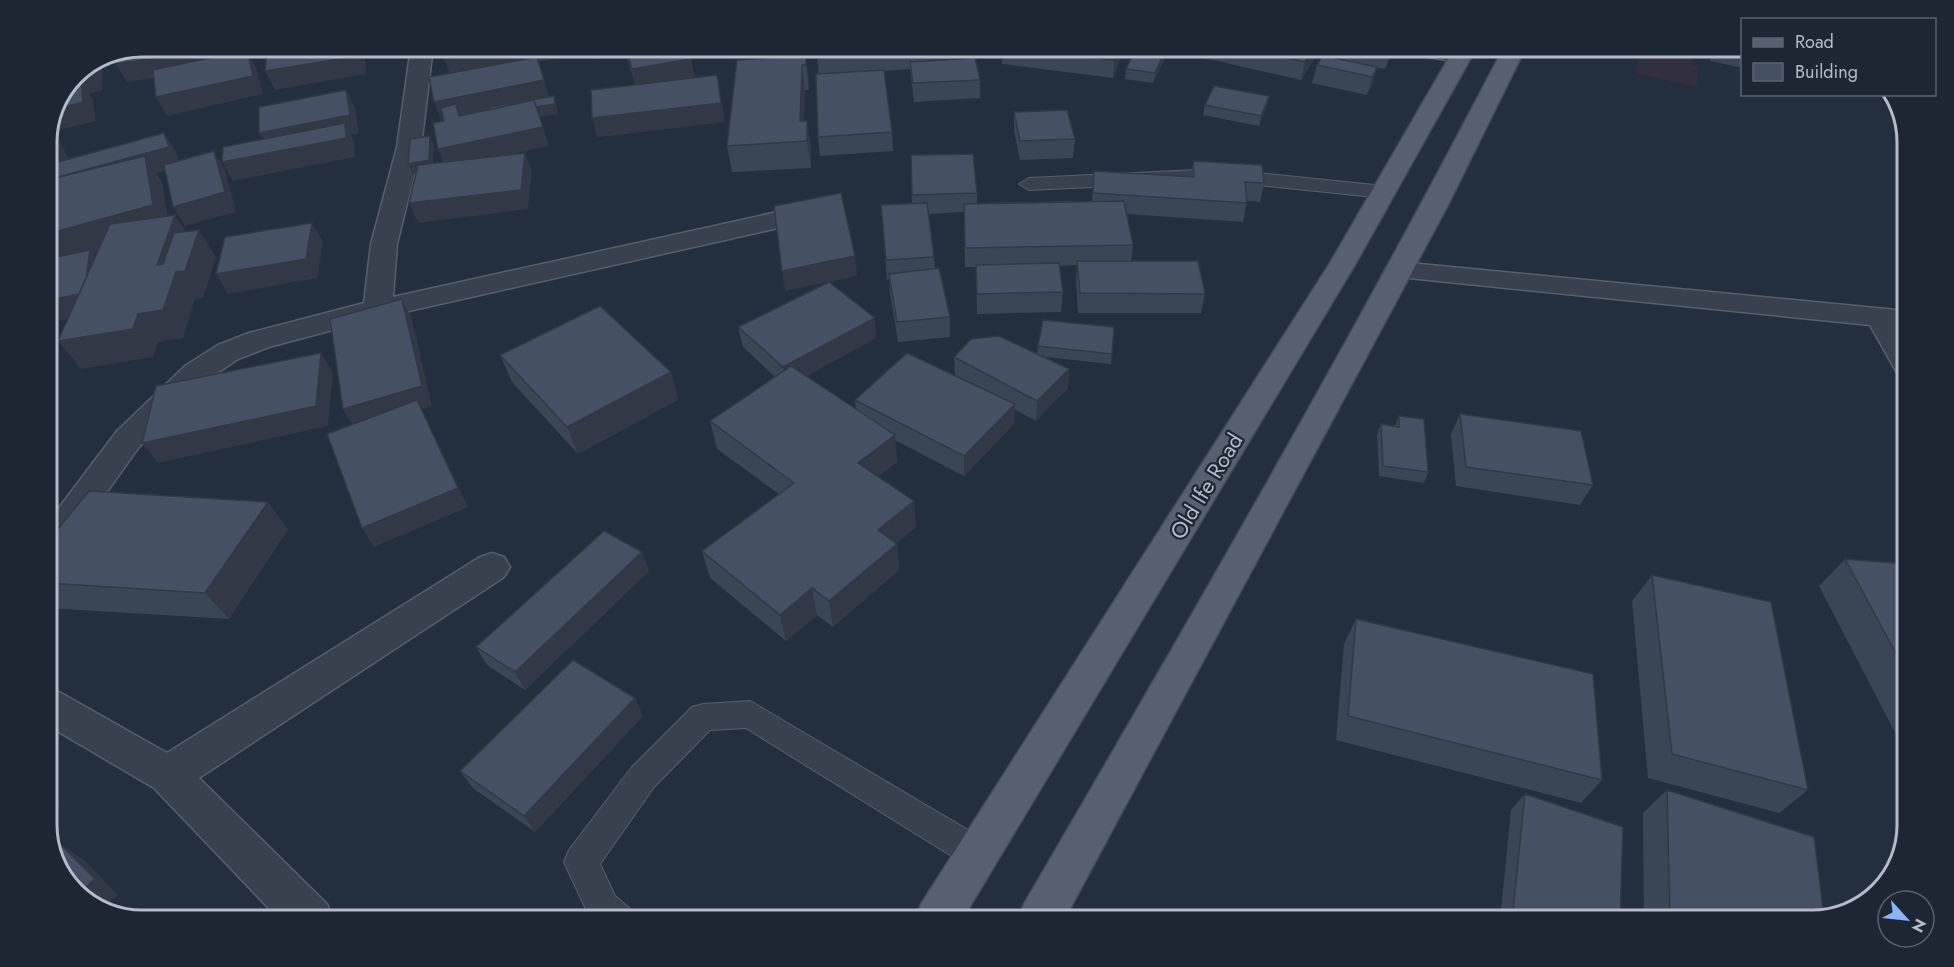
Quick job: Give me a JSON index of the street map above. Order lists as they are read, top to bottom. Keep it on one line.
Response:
{"streets":{"main road":["Old Ife Road"]},"legend":["Road","Building"],"north":"bottom right"}
